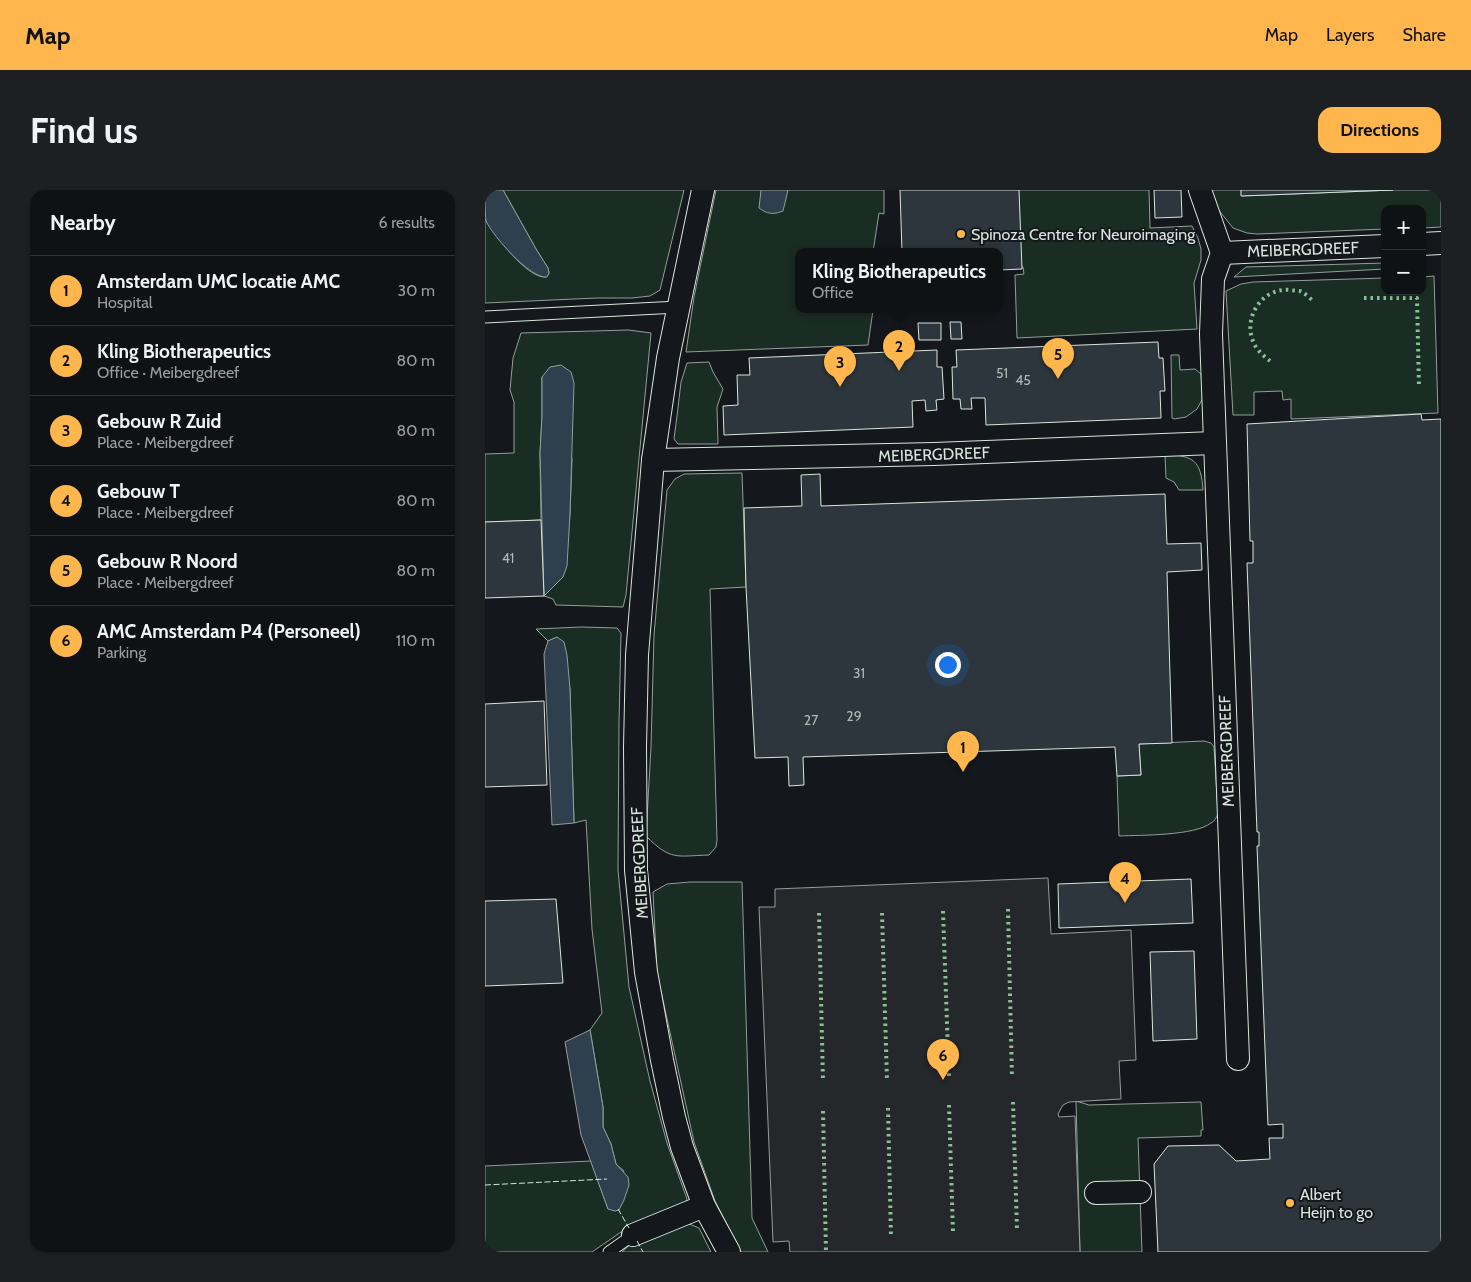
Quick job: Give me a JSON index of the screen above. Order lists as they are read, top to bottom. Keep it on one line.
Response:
{"streets":{"street":["MEIBERGDREEF"]},"places":["Spinoza Centre for Neuroimaging","Albert Heijn to go"],"house_numbers":["51","45","41","31","29","27"],"page":{"header":"Map","nav":["Map","Layers","Share"],"buttons":"Directions","title":"Find us","heading":["Nearby","6 results"],"map_buttons":["+","−"],"popup":["Kling Biotherapeutics","Office"],"list":[{"mark":"1","name":"Amsterdam UMC locatie AMC","note":"Hospital","value":"30 m"},{"mark":"2","name":"Kling Biotherapeutics","note":"Office · Meibergdreef","value":"80 m"},{"mark":"3","name":"Gebouw R Zuid","note":"Place · Meibergdreef","value":"80 m"},{"mark":"4","name":"Gebouw T","note":"Place · Meibergdreef","value":"80 m"},{"mark":"5","name":"Gebouw R Noord","note":"Place · Meibergdreef","value":"80 m"},{"mark":"6","name":"AMC Amsterdam P4 (Personeel)","note":"Parking","value":"110 m"}],"pins":["2","5","3","1","4","6"]}}
